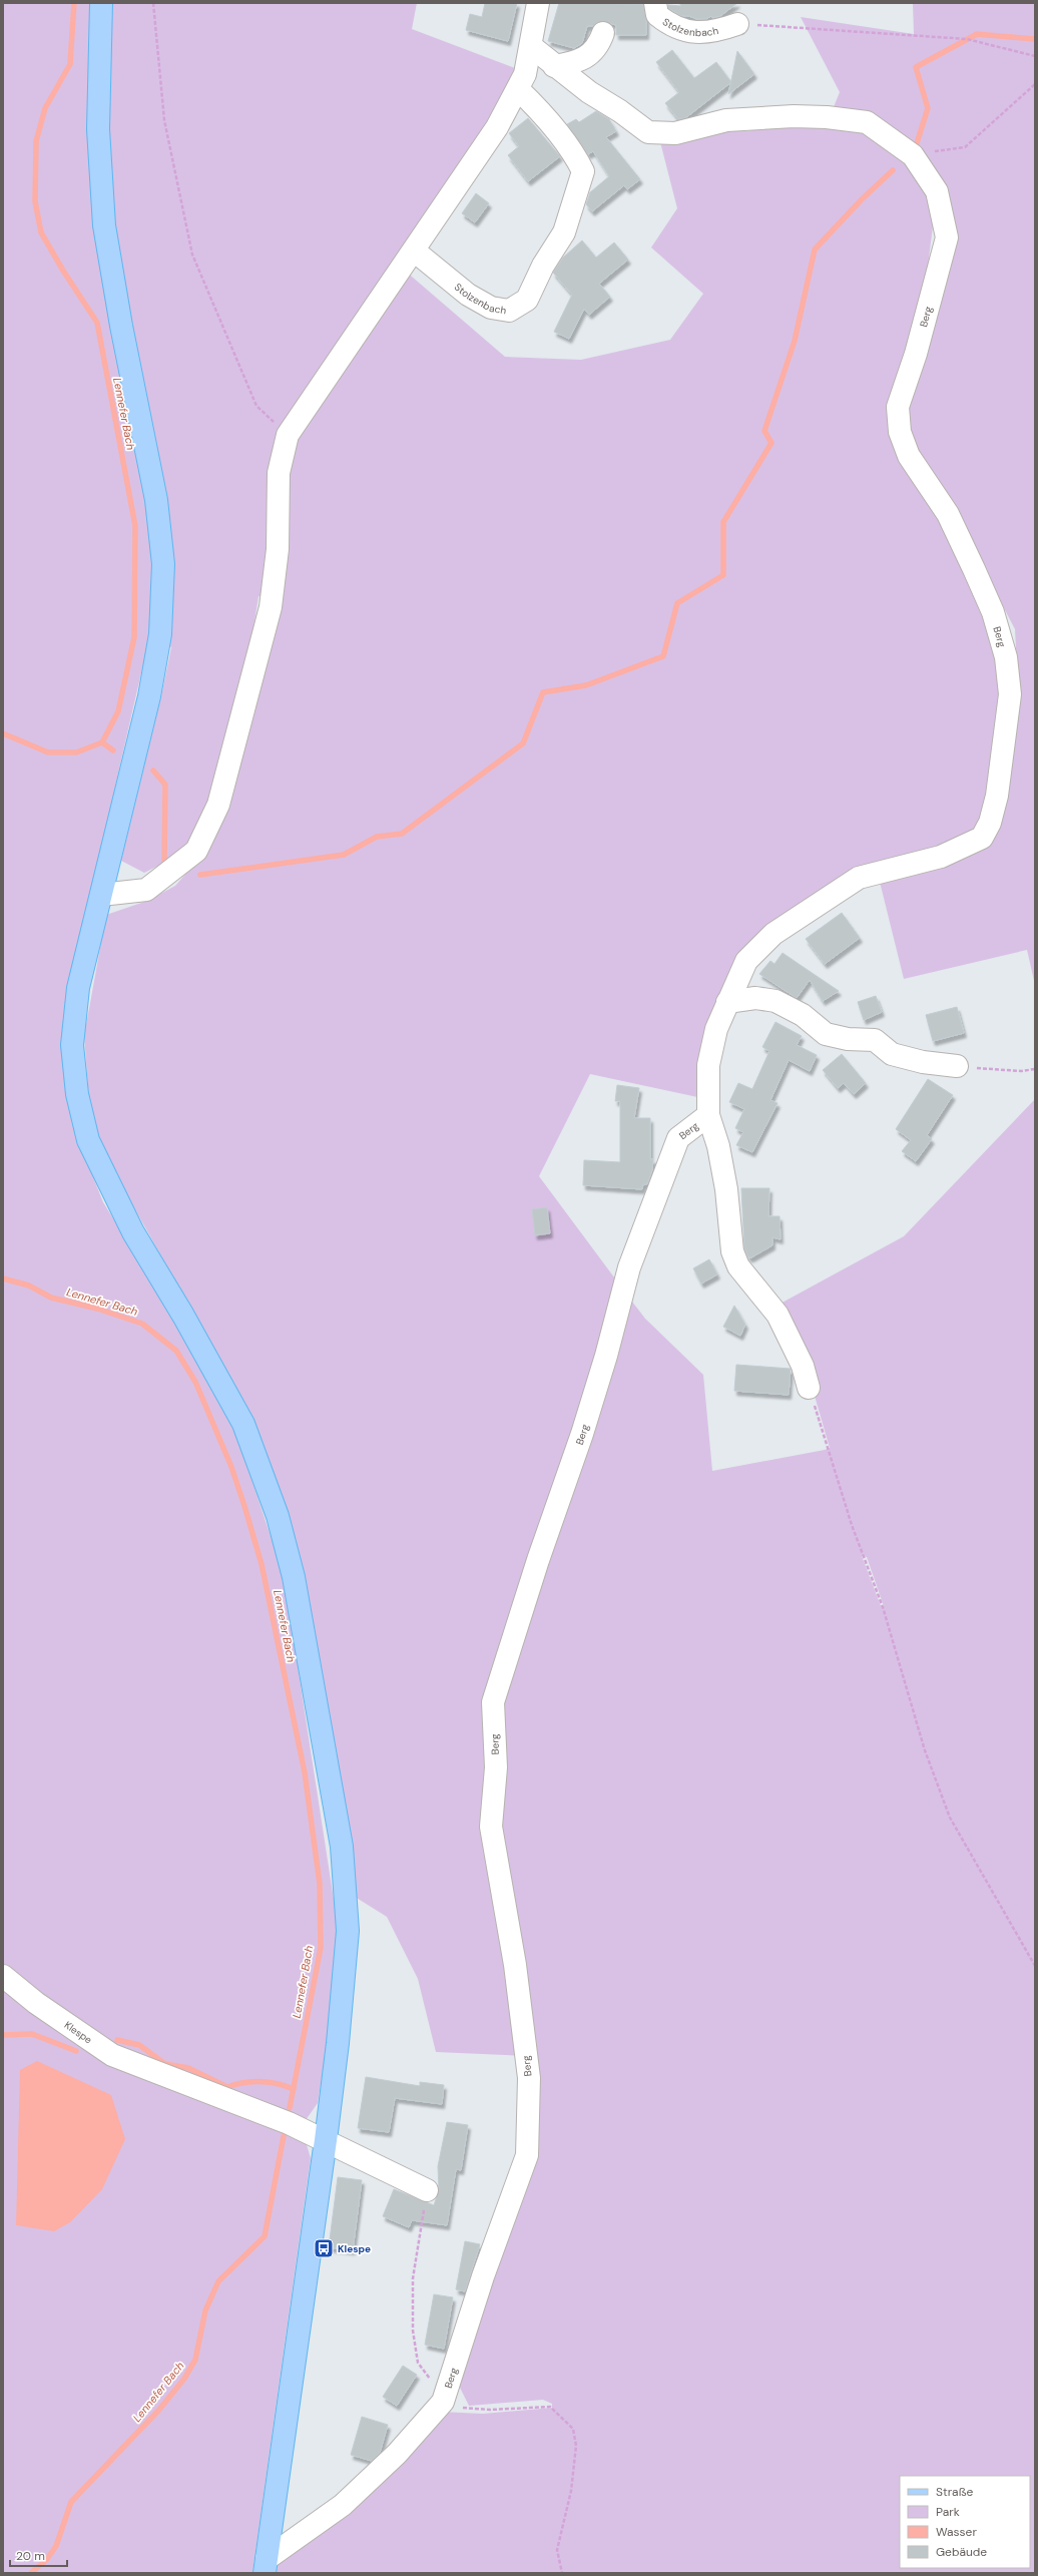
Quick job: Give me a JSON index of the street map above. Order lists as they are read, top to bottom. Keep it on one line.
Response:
{"streets":{"street":["Stolzenbach","Berg","Klespe"]},"water":["Lennefer Bach"],"places":{"bus stop":["Klespe"]},"legend":["Straße","Park","Wasser","Gebäude"],"scale_bar":"20 m"}
